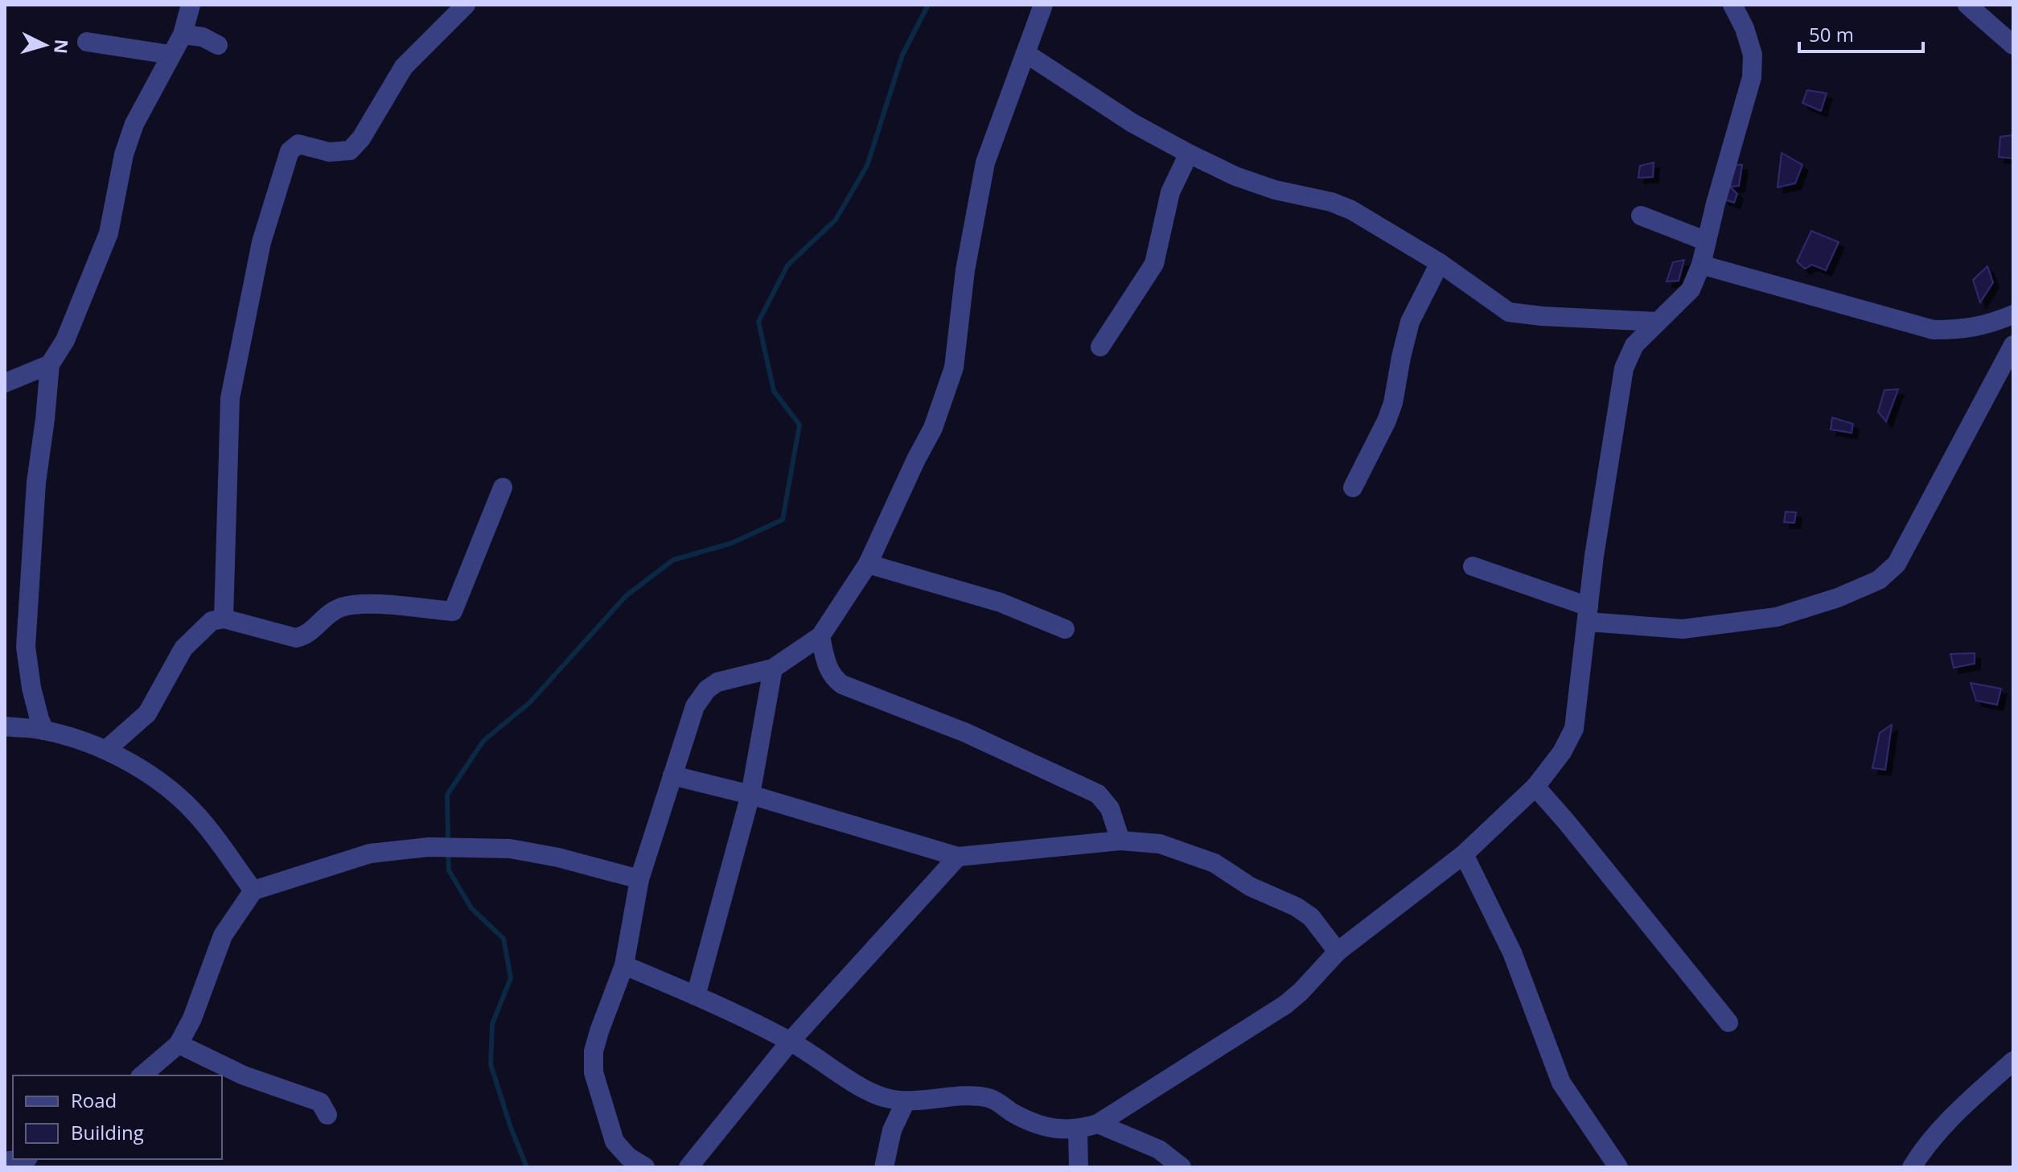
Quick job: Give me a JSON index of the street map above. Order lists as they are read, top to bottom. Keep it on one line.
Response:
{"legend":["Road","Building"],"scale_bar":"50 m","north":"right"}
